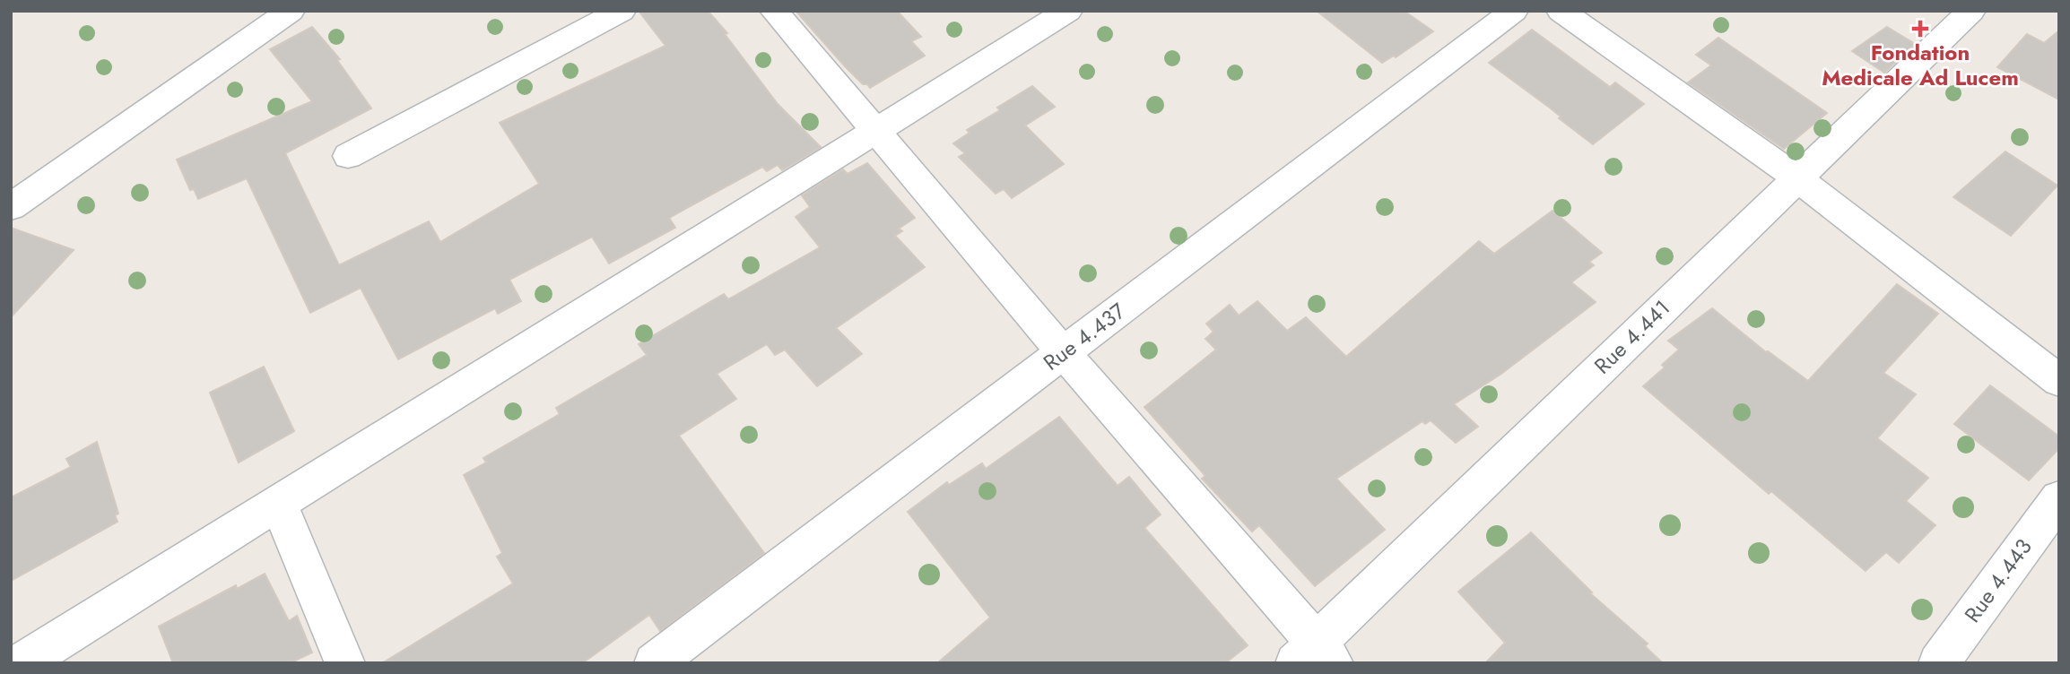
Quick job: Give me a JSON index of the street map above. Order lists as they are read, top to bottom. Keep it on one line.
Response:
{"streets":{"street":["Rue 4.437","Rue 4.441","Rue 4.443"]},"places":{"health":["Fondation Medicale Ad Lucem"]}}
